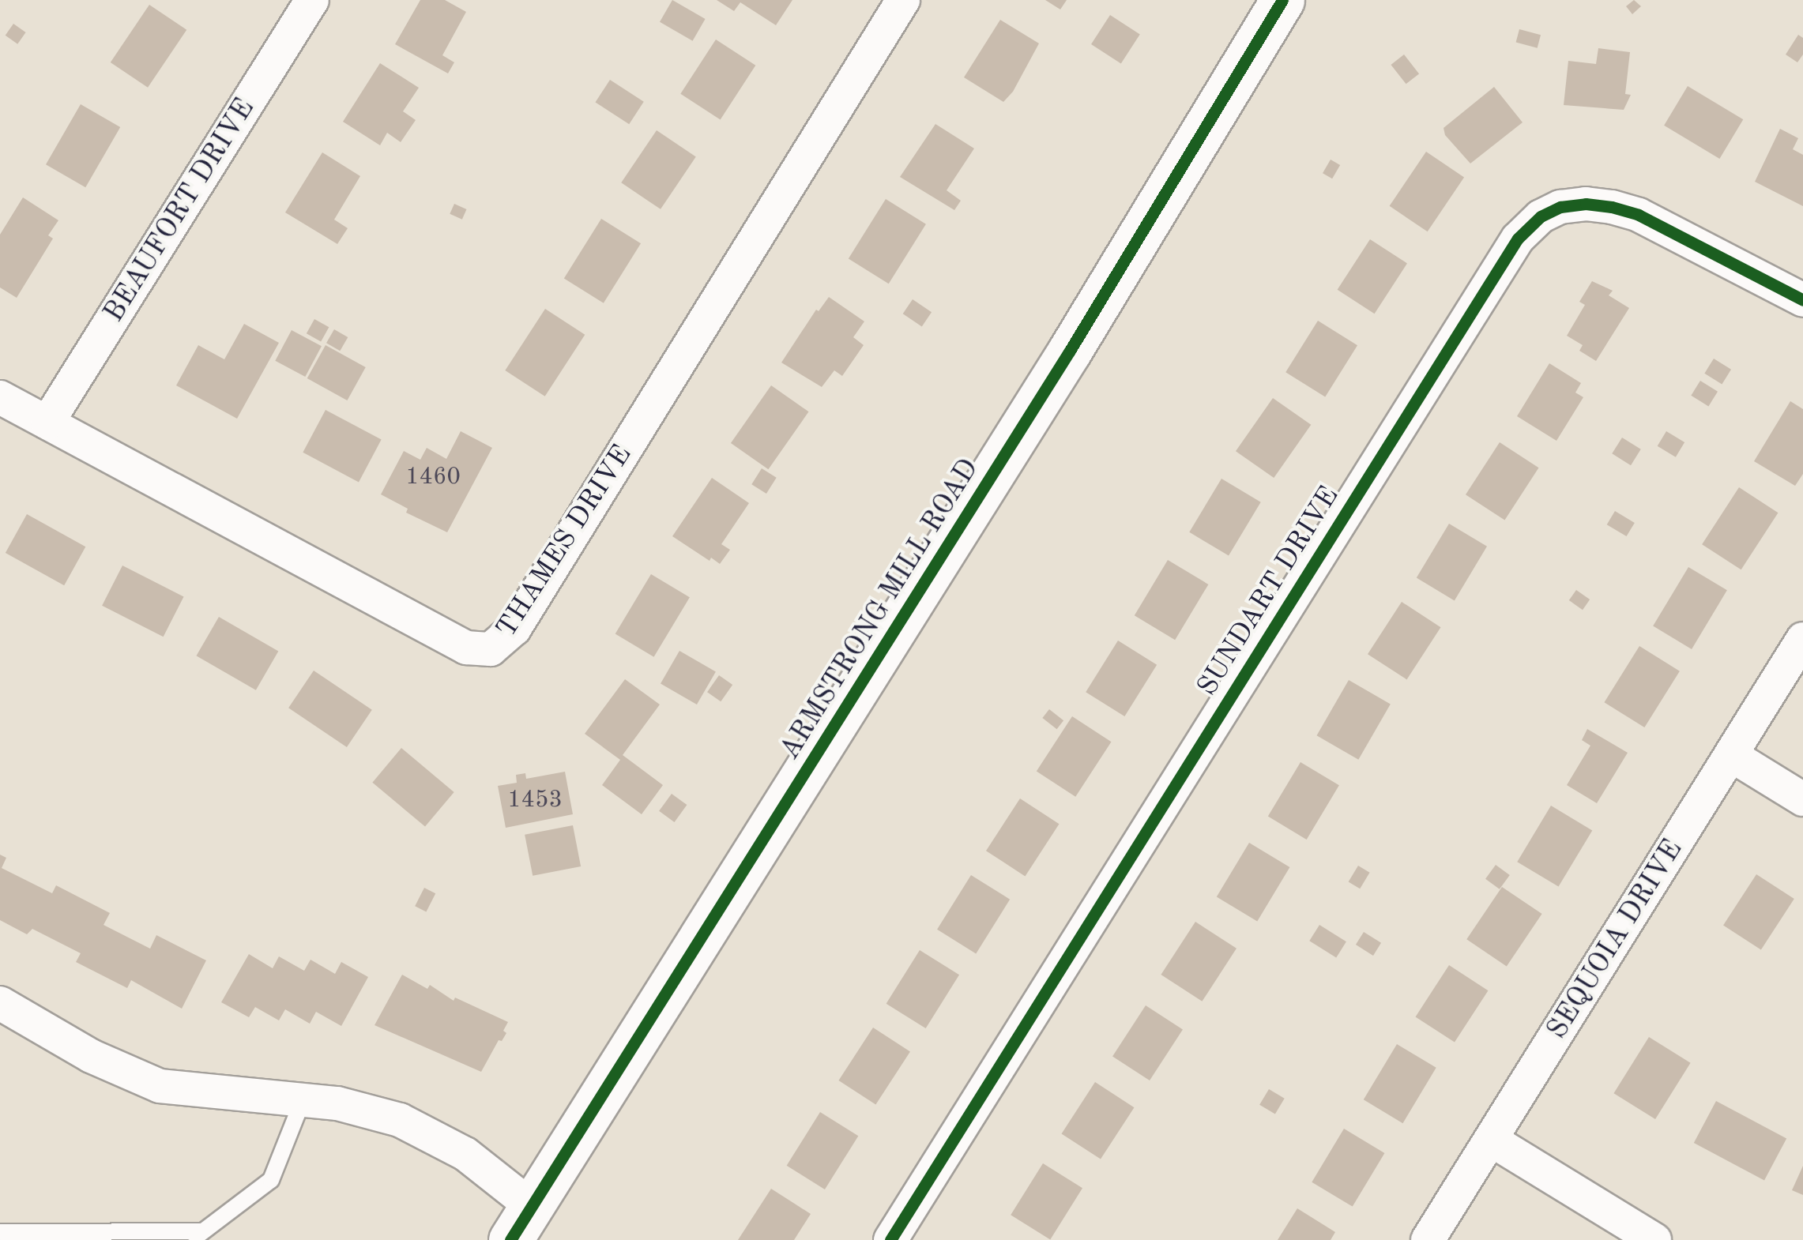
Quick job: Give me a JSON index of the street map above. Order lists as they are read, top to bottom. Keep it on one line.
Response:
{"streets":{"main road":["ARMSTRONG MILL ROAD"],"street":["BEAUFORT DRIVE","THAMES DRIVE","SUNDART DRIVE","SEQUOIA DRIVE"]},"crossings":[["BEAUFORT DRIVE","THAMES DRIVE"]],"house_numbers":["1460","1453"]}
